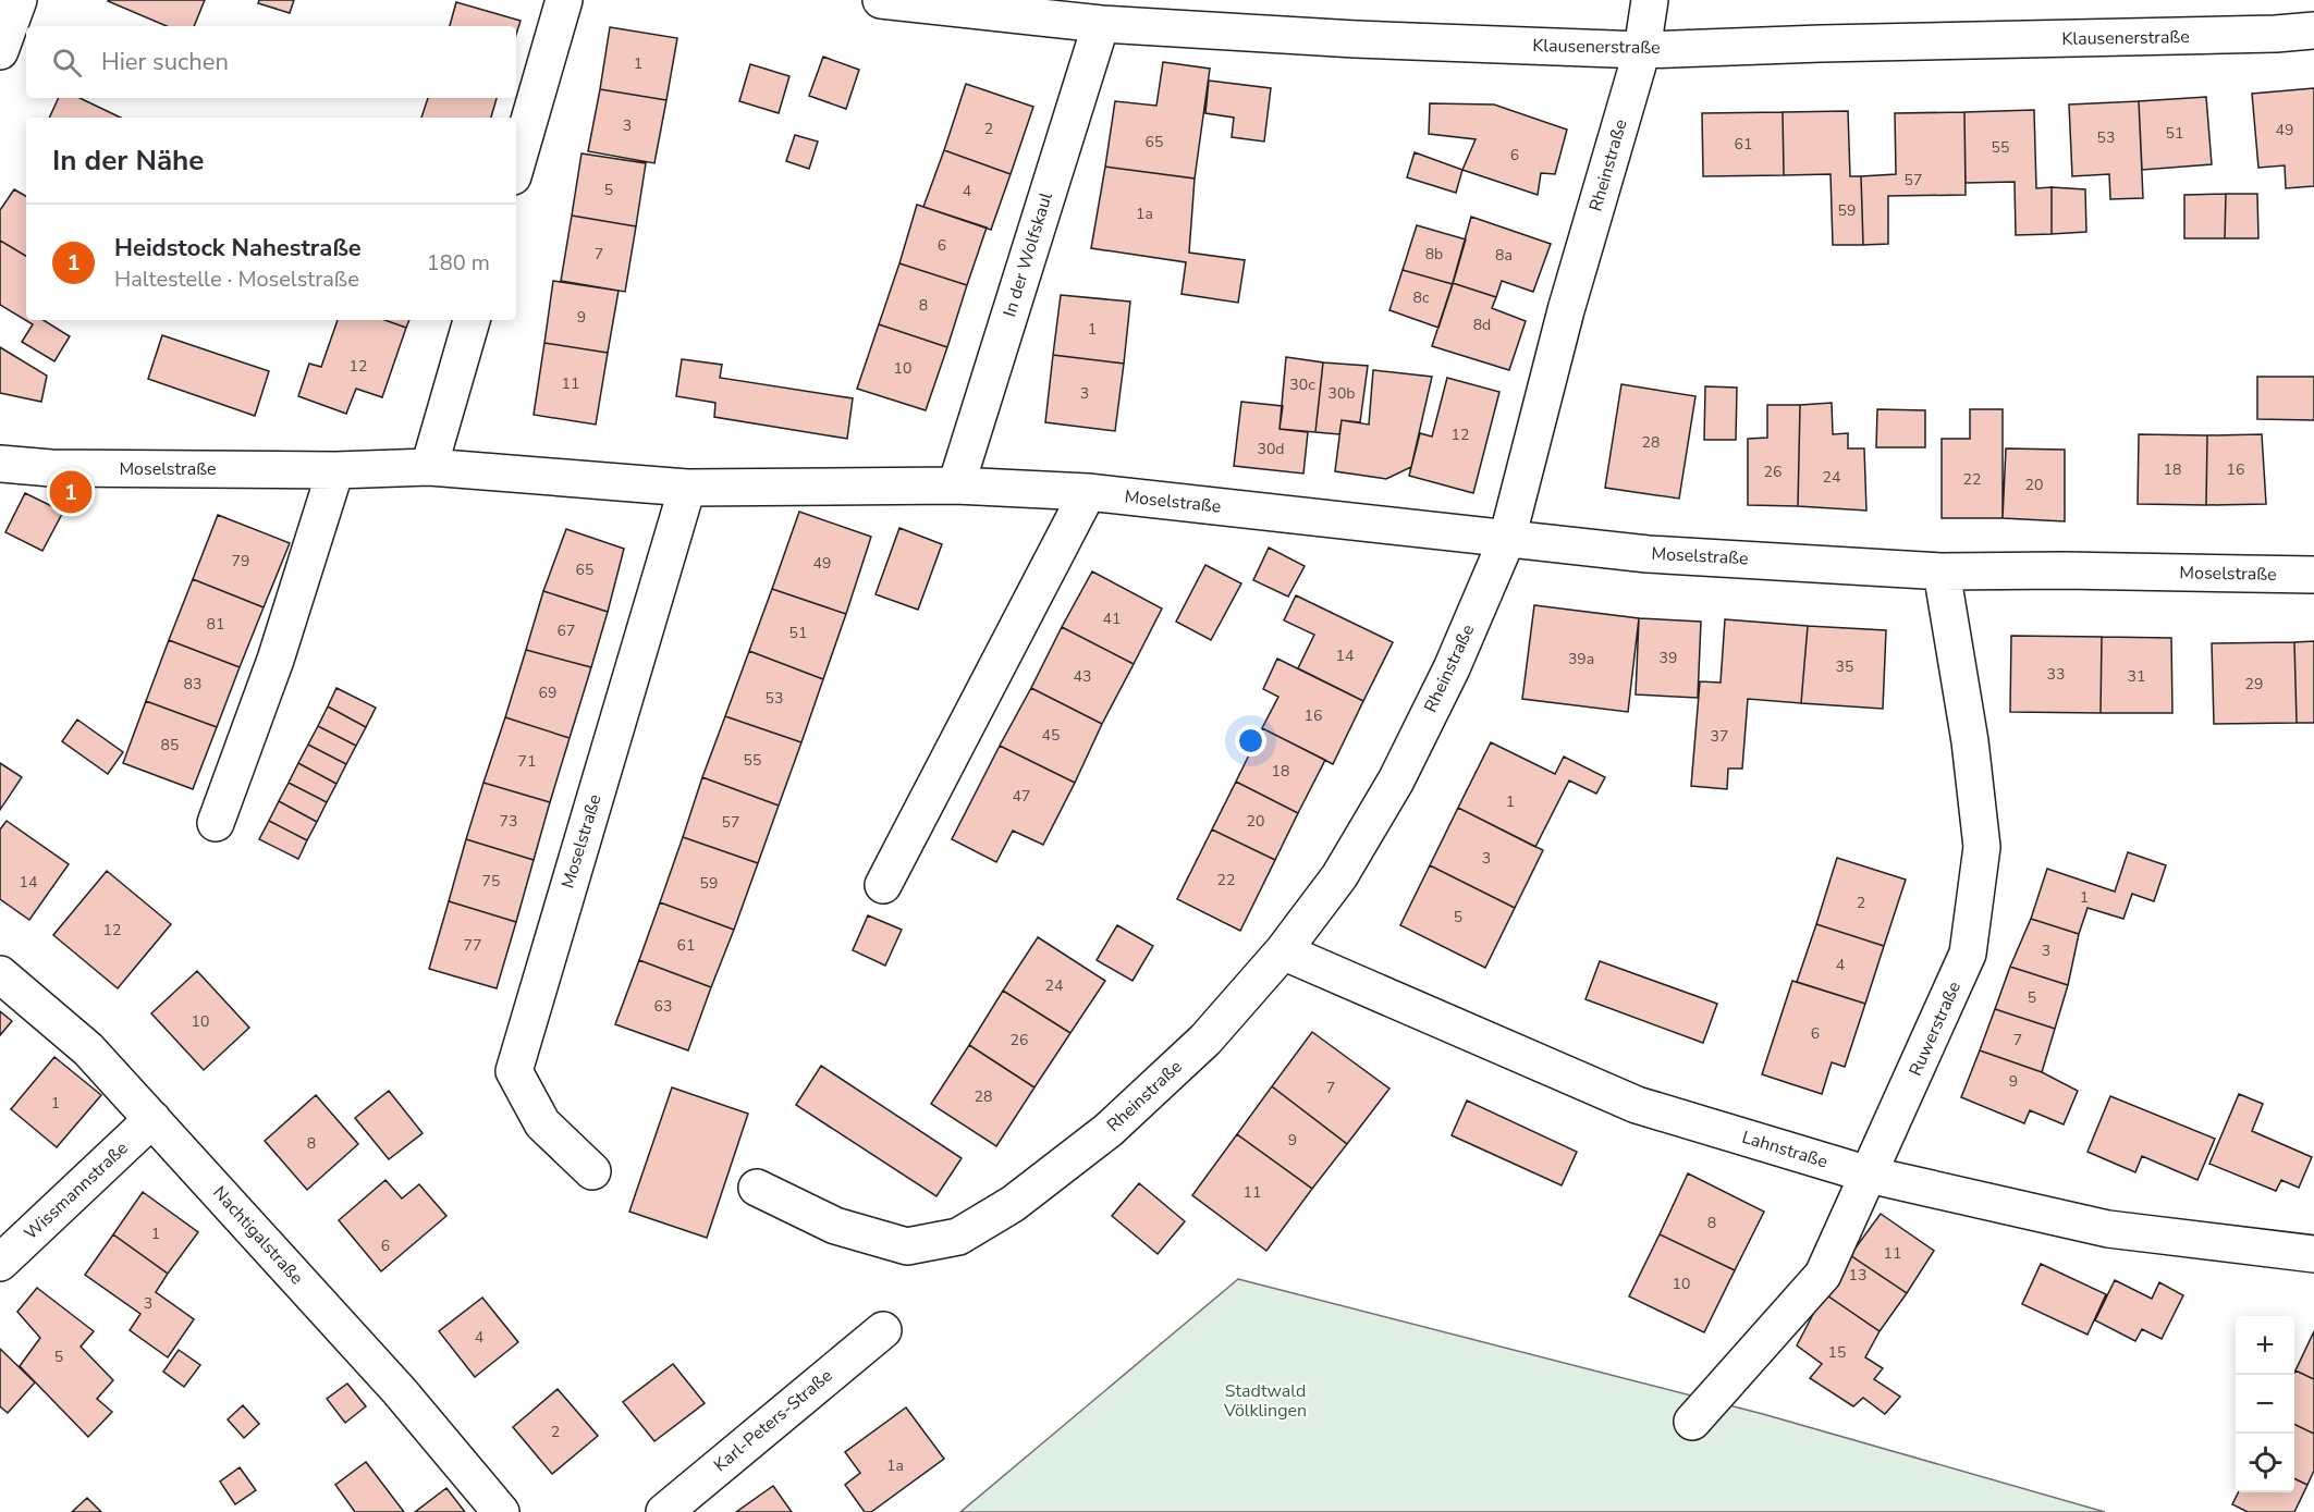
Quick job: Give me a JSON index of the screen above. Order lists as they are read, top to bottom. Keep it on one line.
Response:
{"streets":{"street":["Klausenerstraße","Rheinstraße","In der Wolfskaul","Moselstraße","Ruwerstraße","Lahnstraße","Wissmannstraße","Nachtigalstraße","Karl-Peters-Straße"]},"crossings":[["Klausenerstraße","Rheinstraße"],["Klausenerstraße","In der Wolfskaul"],["Rheinstraße","Moselstraße"],["Rheinstraße","Lahnstraße"],["In der Wolfskaul","Moselstraße"],["Moselstraße","Ruwerstraße"],["Ruwerstraße","Lahnstraße"],["Wissmannstraße","Nachtigalstraße"]],"parks":["Stadtwald Völklingen"],"house_numbers":["1","3","2","49","51","53","65","61","55","6","57","5","4","59","1a","6","7","8b","8a","8c","8","9","8d","1","12","10","11","30c","3","30b","12","28","30d","18","16","26","24","22","20","79","49","65","41","81","67","51","14","39","39a","35","33","43","31","83","29","69","53","16","45","37","85","55","71","18","47","1","73","20","57","3","22","75","14","59","1","2","5","12","77","61","3","4","24","5","63","10","6","26","7","9","7","28","1","9","8","11","8","1","6","11","13","10","3","4","15","5","2","1a"],"page":{"search":"Hier suchen","heading":"In der Nähe","list":[{"mark":"1","name":"Heidstock Nahestraße","note":"Haltestelle · Moselstraße","value":"180 m"}],"pins":"1","map_buttons":["+","−"]}}
